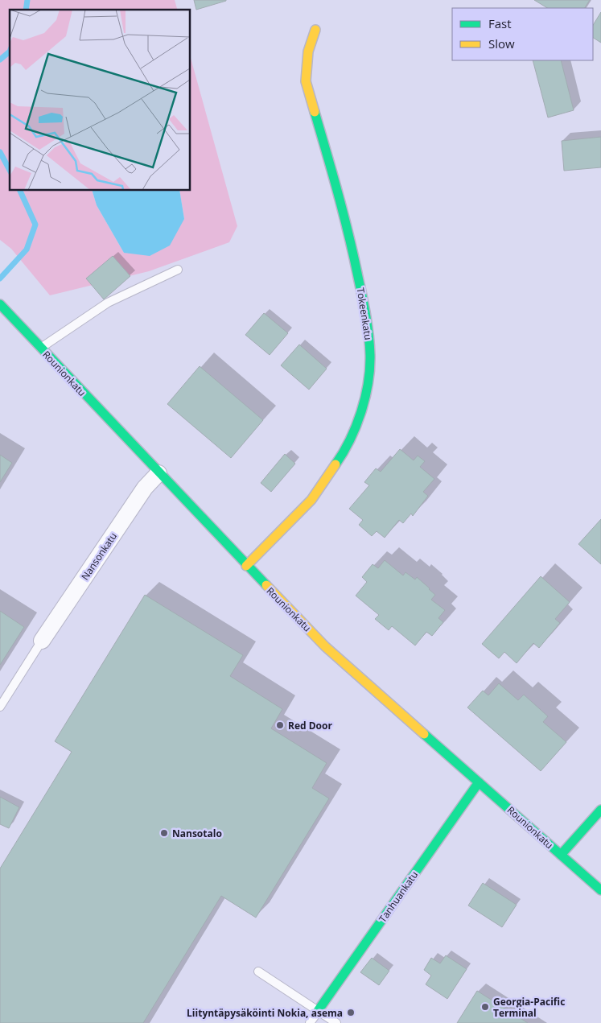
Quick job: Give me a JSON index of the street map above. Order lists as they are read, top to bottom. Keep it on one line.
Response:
{"streets":{"street":["Tokeenkatu","Rounionkatu","Nansonkatu","Tanhuankatu"]},"crossings":[["Tokeenkatu","Rounionkatu"],["Rounionkatu","Nansonkatu"],["Rounionkatu","Tanhuankatu"]],"places":["Red Door","Nansotalo","Georgia-Pacific Terminal","Liityntäpysäköinti Nokia, asema"],"legend":["Fast","Slow"]}
